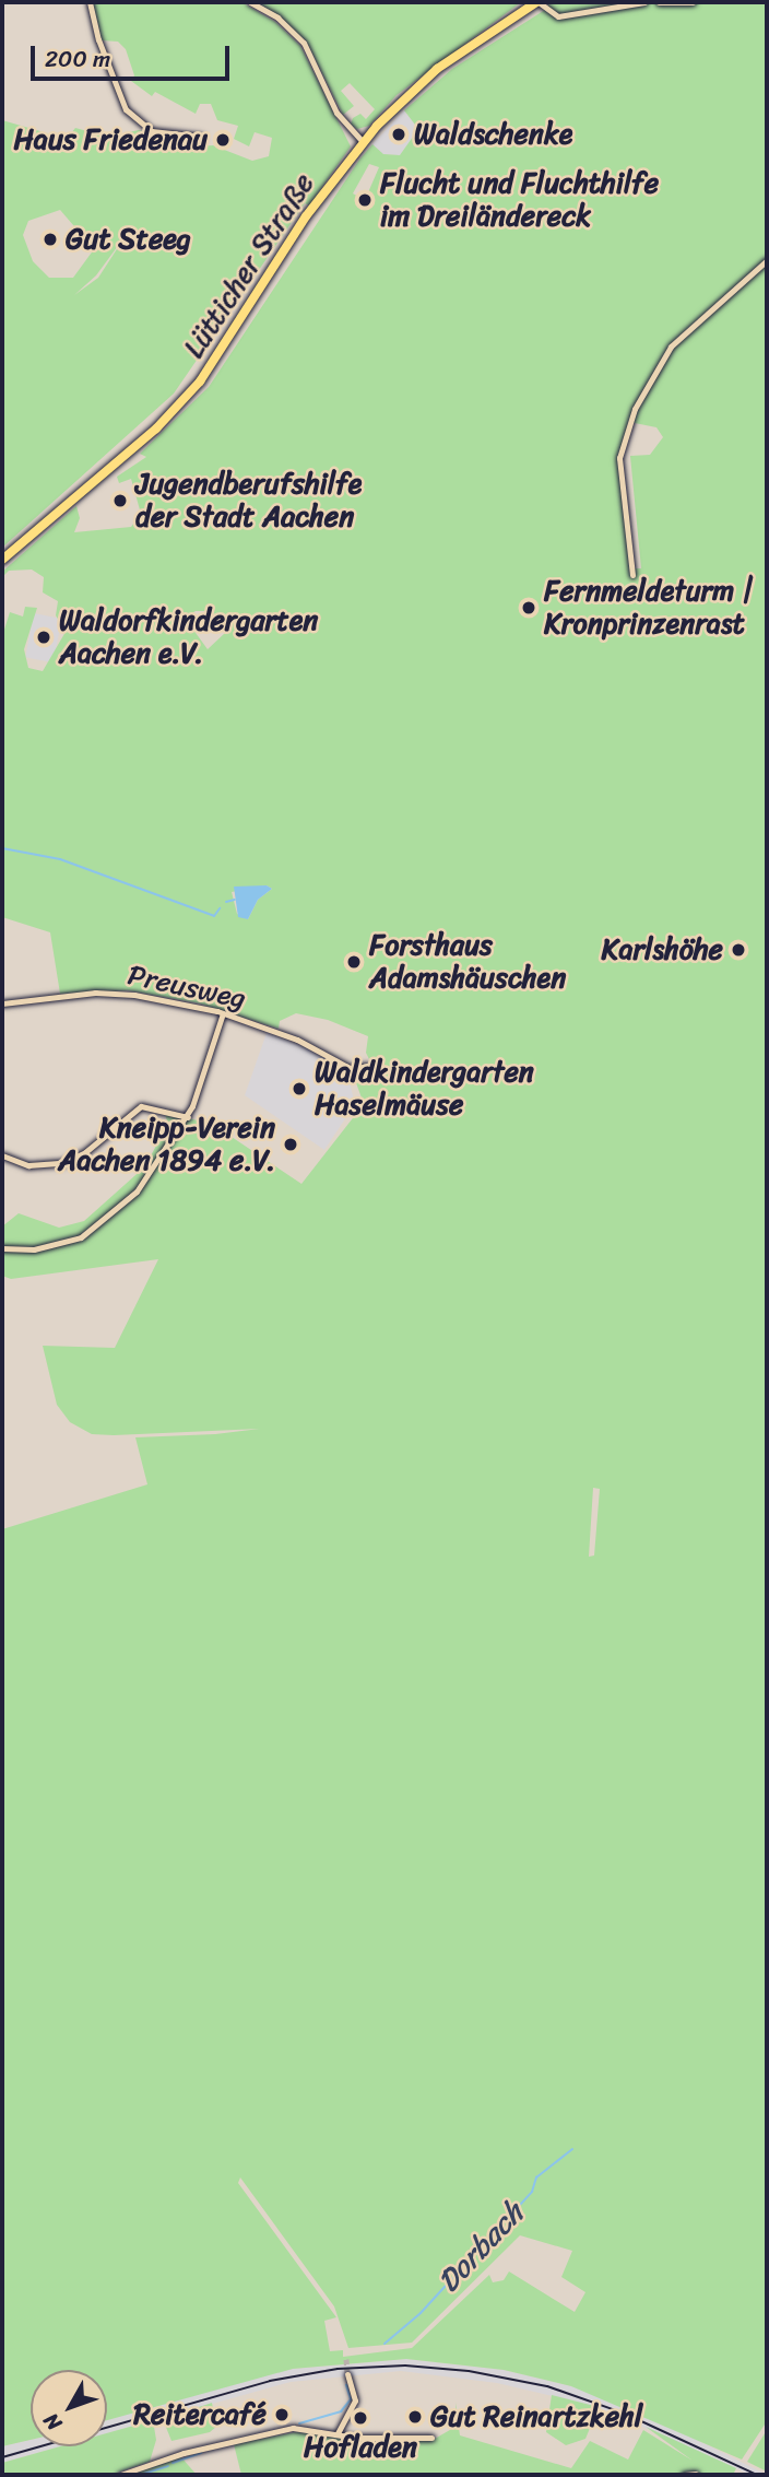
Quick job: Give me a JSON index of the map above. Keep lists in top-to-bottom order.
{
  "streets": {
    "main road": ["Lütticher Straße"],
    "street": ["Preusweg"]
  },
  "water": ["Dorbach"],
  "places": [
    "Waldschenke",
    "Haus Friedenau",
    "Flucht und Fluchthilfe im Dreiländereck",
    "Gut Steeg",
    "Jugendberufshilfe der Stadt Aachen",
    "Fernmeldeturm | Kronprinzenrast",
    "Waldorfkindergarten Aachen e.V.",
    "Karlshöhe",
    "Forsthaus Adamshäuschen",
    "Waldkindergarten Haselmäuse",
    "Kneipp-Verein Aachen 1894 e.V.",
    "Reitercafé",
    "Gut Reinartzkehl",
    "Hofladen"
  ],
  "scale_bar": "200 m",
  "north": "bottom left"
}
